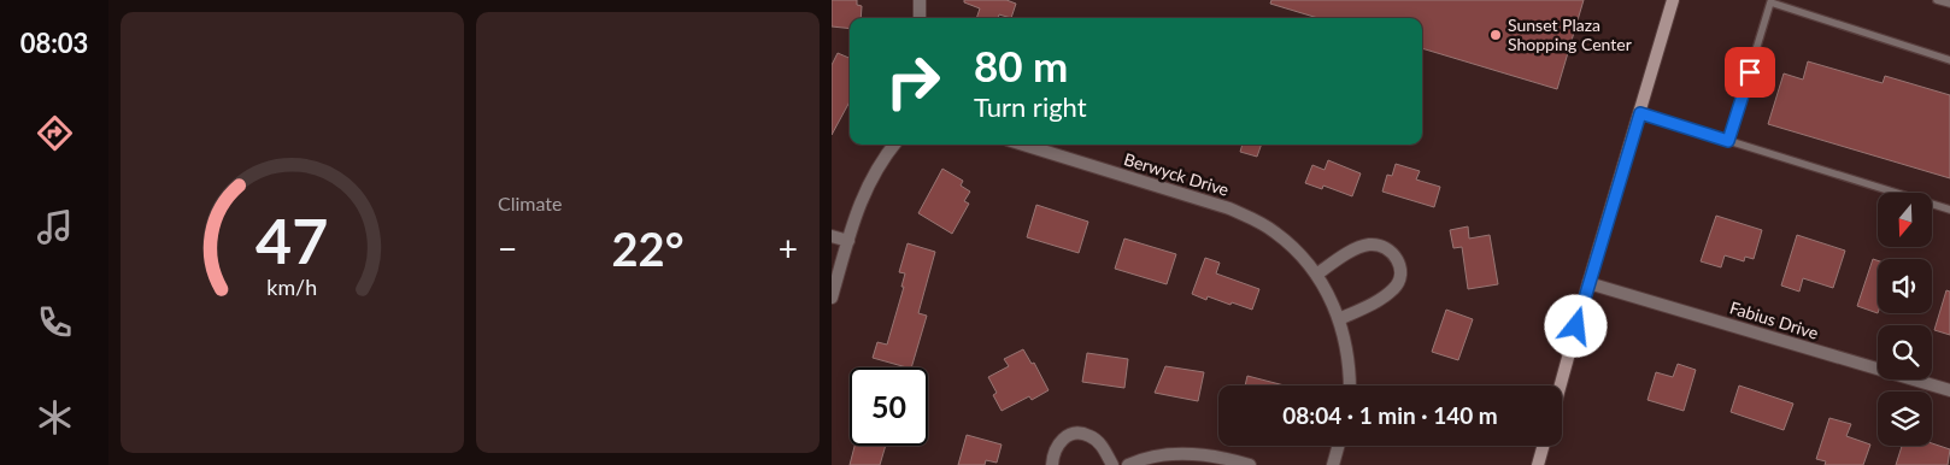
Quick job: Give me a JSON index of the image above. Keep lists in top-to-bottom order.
{
  "streets": {
    "street": ["Berwyck Drive", "Fabius Drive"]
  },
  "places": ["Sunset Plaza Shopping Center"],
  "north": "bottom",
  "page": {
    "tabs": "08:03",
    "tile": "Climate",
    "turn": ["80 m", "Turn right"],
    "heat": ["−", "22°", "+"],
    "limit": "50",
    "trip": "08:04 · 1 min · 140 m",
    "gauge": ["47", "km/h"]
  }
}
